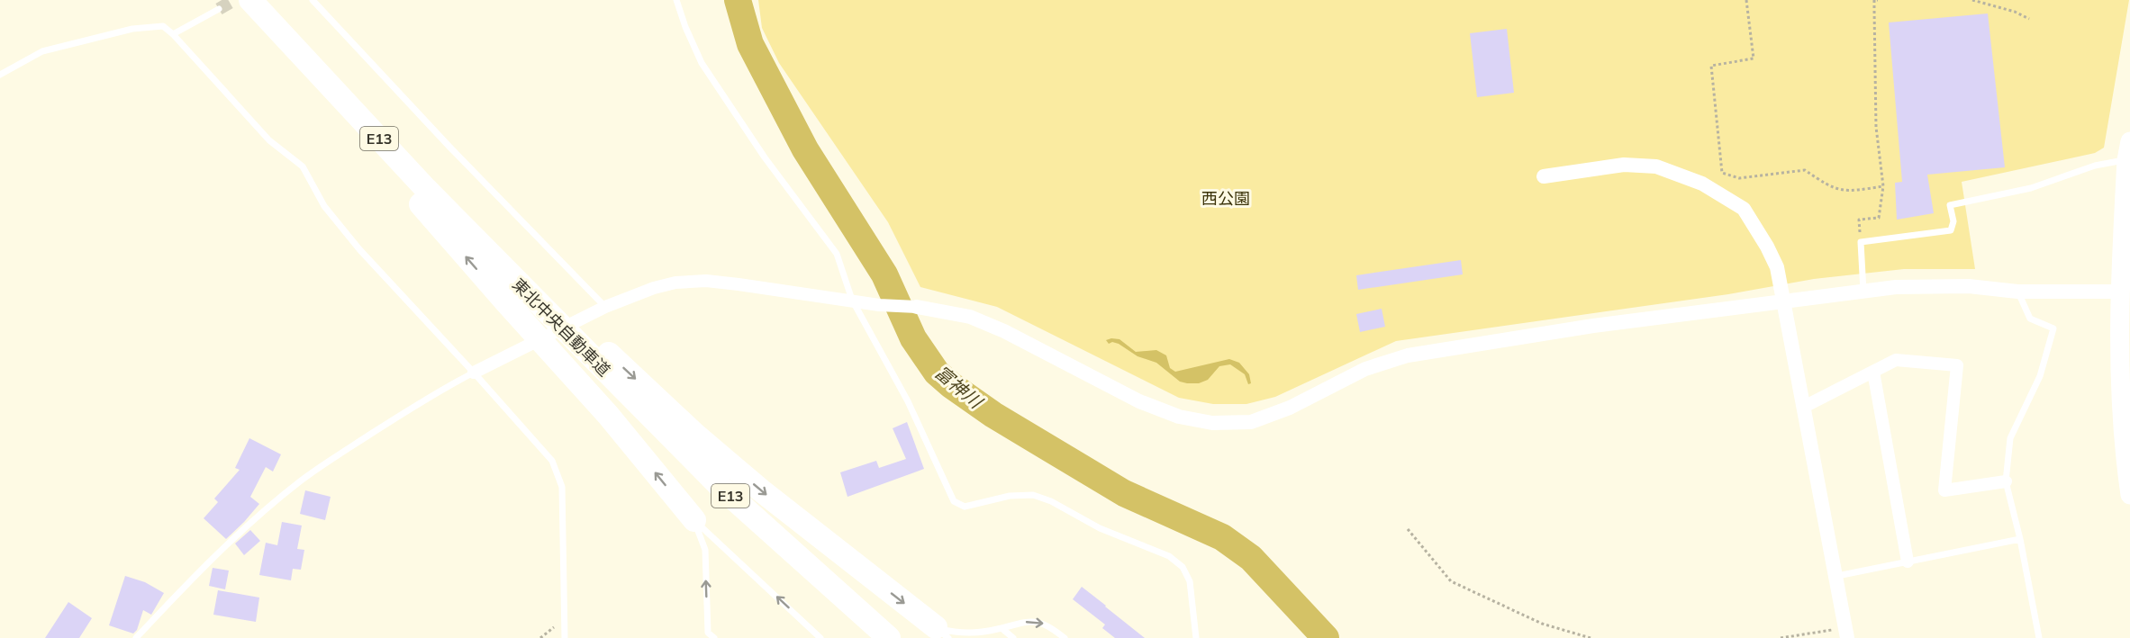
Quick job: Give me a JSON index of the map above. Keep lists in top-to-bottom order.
{
  "streets": {
    "highway": ["E13", "東北中央自動車道"]
  },
  "water": ["富神川"],
  "parks": ["西公園"]
}
